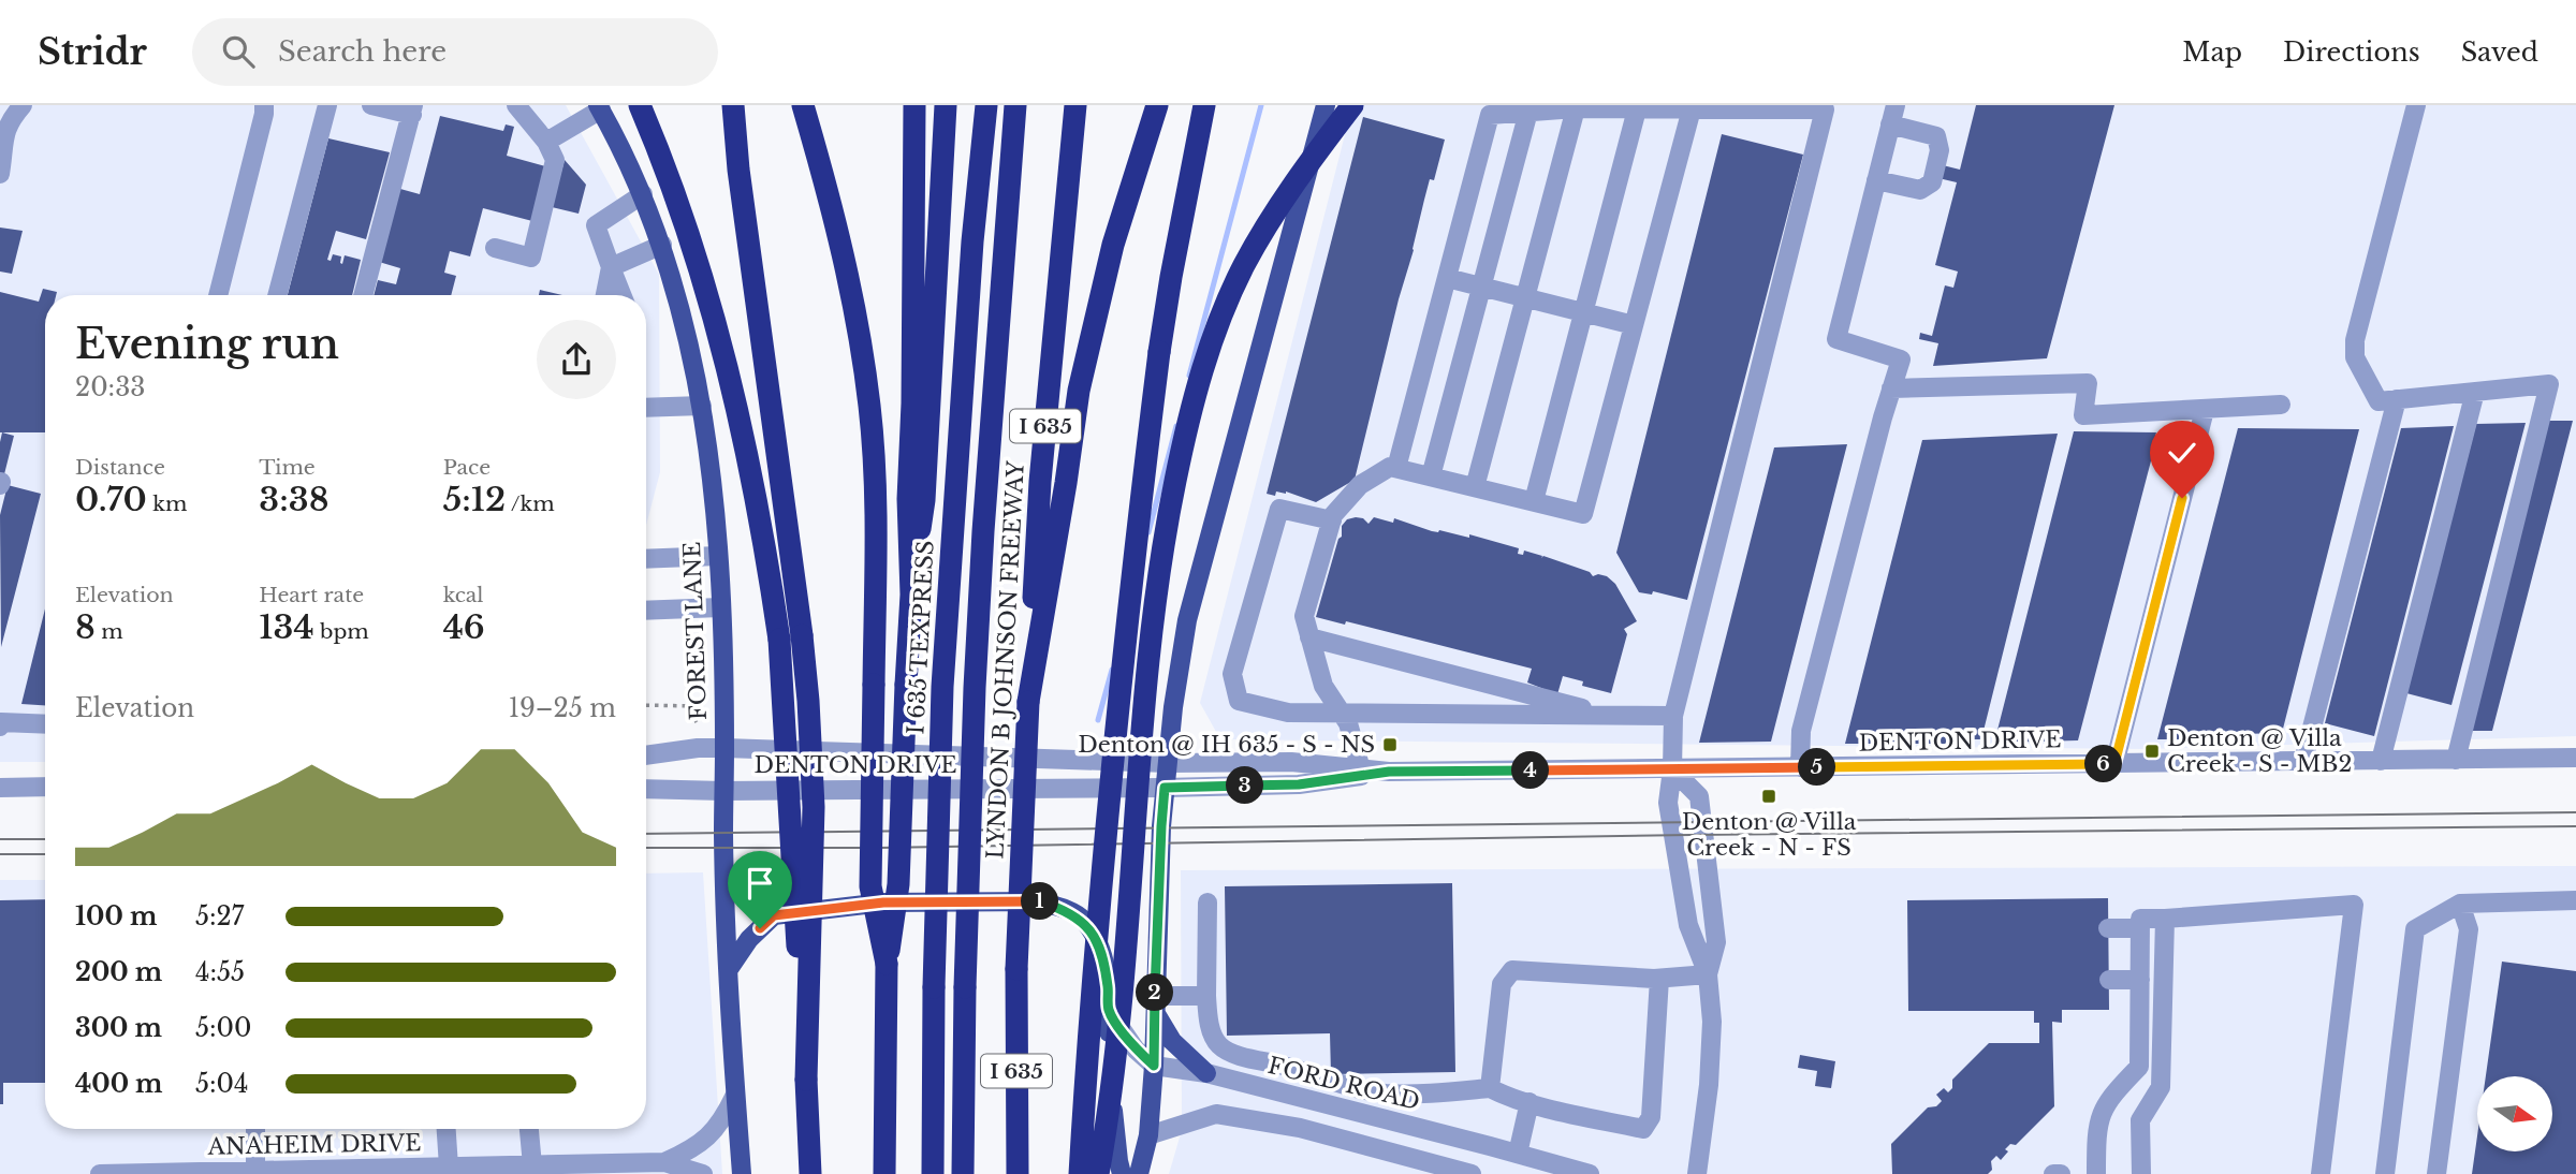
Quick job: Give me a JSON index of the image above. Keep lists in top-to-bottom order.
{
  "streets": {
    "highway": ["I 635", "I 635 TEXPRESS", "LYNDON B JOHNSON FREEWAY"],
    "main road": ["FOREST LANE"],
    "street": ["DENTON DRIVE", "FORD ROAD", "ANAHEIM DRIVE"]
  },
  "crossings": [
    ["FOREST LANE", "DENTON DRIVE"],
    ["FOREST LANE", "ANAHEIM DRIVE"]
  ],
  "places": {
    "transit": ["Denton @ IH 635 - S - NS", "Denton @ Villa Creek - S - MB2", "Denton @ Villa Creek - N - FS"]
  },
  "north": "right",
  "page": {
    "header": "Stridr",
    "search": "Search here",
    "nav": ["Map", "Directions", "Saved"],
    "heading": ["Evening run", "20:33"],
    "stats": [
      ["Distance", "0.70 km"],
      ["Time", "3:38"],
      ["Pace", "5:12 /km"],
      ["Elevation", "8 m"],
      ["Heart rate", "134 bpm"],
      ["kcal", "46"]
    ],
    "chart": ["Elevation", "19–25 m"],
    "pins": [
      "6",
      "5",
      "4",
      "3",
      "1",
      "2"
    ],
    "list": [
      {
        "name": "100 m",
        "note": "5:27"
      },
      {
        "name": "200 m",
        "note": "4:55"
      },
      {
        "name": "300 m",
        "note": "5:00"
      },
      {
        "name": "400 m",
        "note": "5:04"
      }
    ]
  }
}
